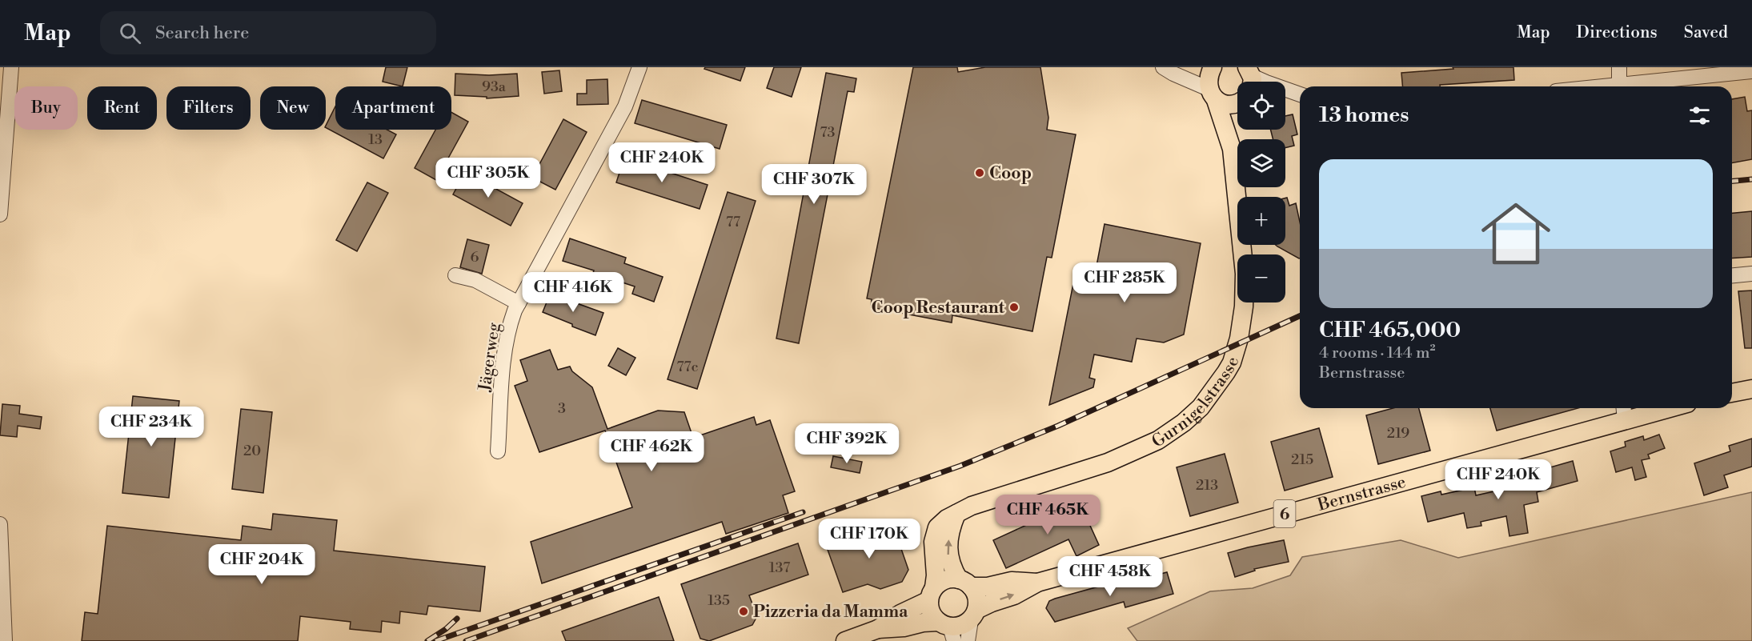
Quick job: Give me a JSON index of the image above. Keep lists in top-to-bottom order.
{
  "streets": {
    "main road": ["Gurnigelstrasse", "Bernstrasse", "6"],
    "street": ["Jägerweg"]
  },
  "crossings": [
    ["Gurnigelstrasse", "Bernstrasse"]
  ],
  "places": ["Coop", "Coop Restaurant", "Pizzeria da Mamma"],
  "house_numbers": [
    "93a",
    "73",
    "13",
    "77",
    "6",
    "77c",
    "3",
    "219",
    "20",
    "215",
    "213",
    "137",
    "135"
  ],
  "page": {
    "header": "Map",
    "search": "Search here",
    "nav": ["Map", "Directions", "Saved"],
    "map_buttons": ["+", "−"],
    "chip": [
      "Buy",
      "Rent",
      "Filters",
      "New",
      "Apartment"
    ],
    "heading": "13 homes",
    "price": [
      "CHF 240K",
      "CHF 305K",
      "CHF 307K",
      "CHF 285K",
      "CHF 416K",
      "CHF 234K",
      "CHF 392K",
      "CHF 462K",
      "CHF 240K",
      "CHF 465K",
      "CHF 170K",
      "CHF 204K",
      "CHF 458K"
    ],
    "list": [
      {
        "name": "CHF 465,000",
        "note": "4 rooms · 144 m² · Bernstrasse"
      }
    ]
  }
}
